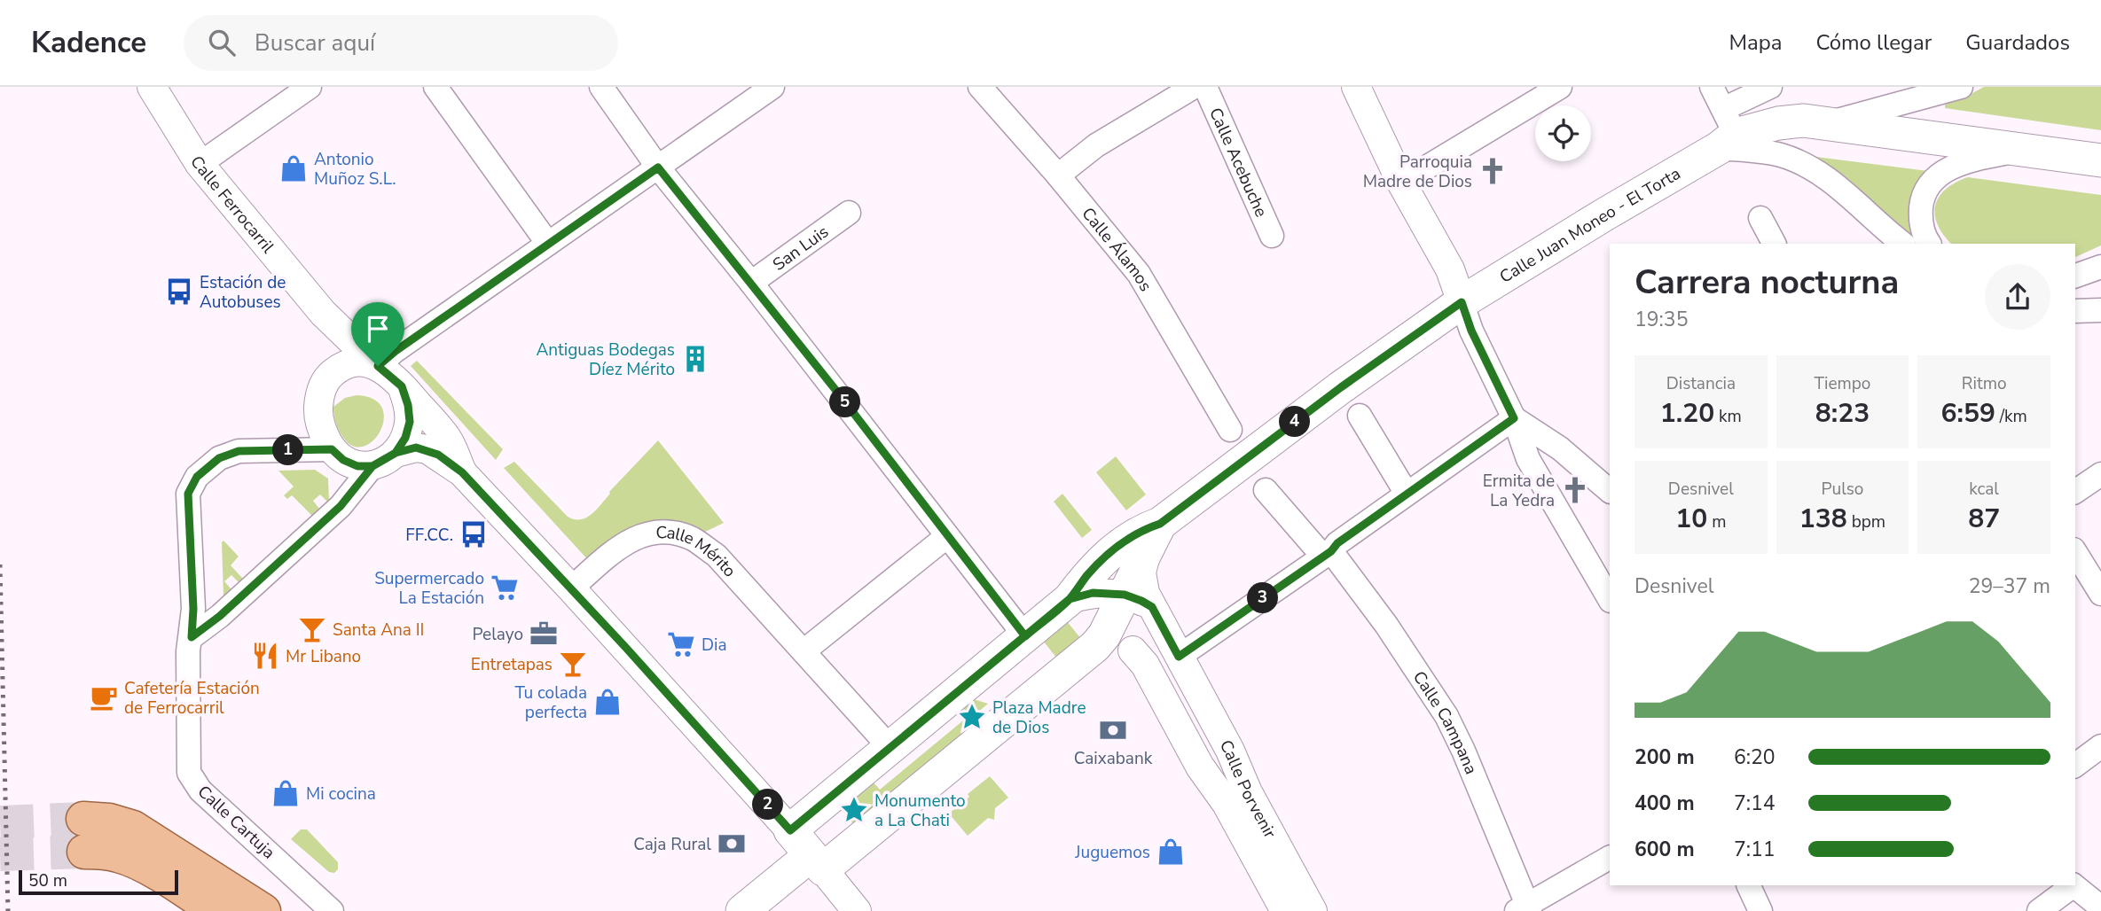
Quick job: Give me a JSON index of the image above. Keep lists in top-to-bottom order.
{
  "streets": {
    "main road": ["Calle Juan Moneo - El Torta"],
    "street": [
      "Calle Acebuche",
      "Calle Ferrocarril",
      "San Luis",
      "Calle Álamos",
      "Calle Mérito",
      "Calle Campana",
      "Calle Porvenir",
      "Calle Cartuja"
    ]
  },
  "crossings": [
    ["Calle Ferrocarril", "Calle Cartuja"]
  ],
  "places": {
    "shop": [
      "Antonio Muñoz S.L.",
      "Tu colada perfecta",
      "Mi cocina",
      "Juguemos"
    ],
    "church": ["Parroquia Madre de Dios", "Ermita de La Yedra"],
    "bus stop": ["Estación de Autobuses", "FF.CC."],
    "building": ["Antiguas Bodegas Díez Mérito"],
    "supermarket": ["Supermercado La Estación", "Dia"],
    "bar": ["Santa Ana II", "Entretapas"],
    "office": ["Pelayo"],
    "restaurant": ["Mr Libano"],
    "cafe": ["Cafetería Estación de Ferrocarril"],
    "place": ["Plaza Madre de Dios", "Monumento a La Chati"],
    "bank": ["Caixabank", "Caja Rural"]
  },
  "scale_bar": "50 m",
  "page": {
    "header": "Kadence",
    "search": "Buscar aquí",
    "nav": ["Mapa", "Cómo llegar", "Guardados"],
    "heading": ["Carrera nocturna", "19:35"],
    "stats": [
      ["Distancia", "1.20 km"],
      ["Tiempo", "8:23"],
      ["Ritmo", "6:59 /km"],
      ["Desnivel", "10 m"],
      ["Pulso", "138 bpm"],
      ["kcal", "87"]
    ],
    "pins": [
      "5",
      "4",
      "1",
      "3",
      "2"
    ],
    "chart": ["Desnivel", "29–37 m"],
    "list": [
      {
        "name": "200 m",
        "note": "6:20"
      },
      {
        "name": "400 m",
        "note": "7:14"
      },
      {
        "name": "600 m",
        "note": "7:11"
      }
    ],
    "scale": "50 m"
  }
}
